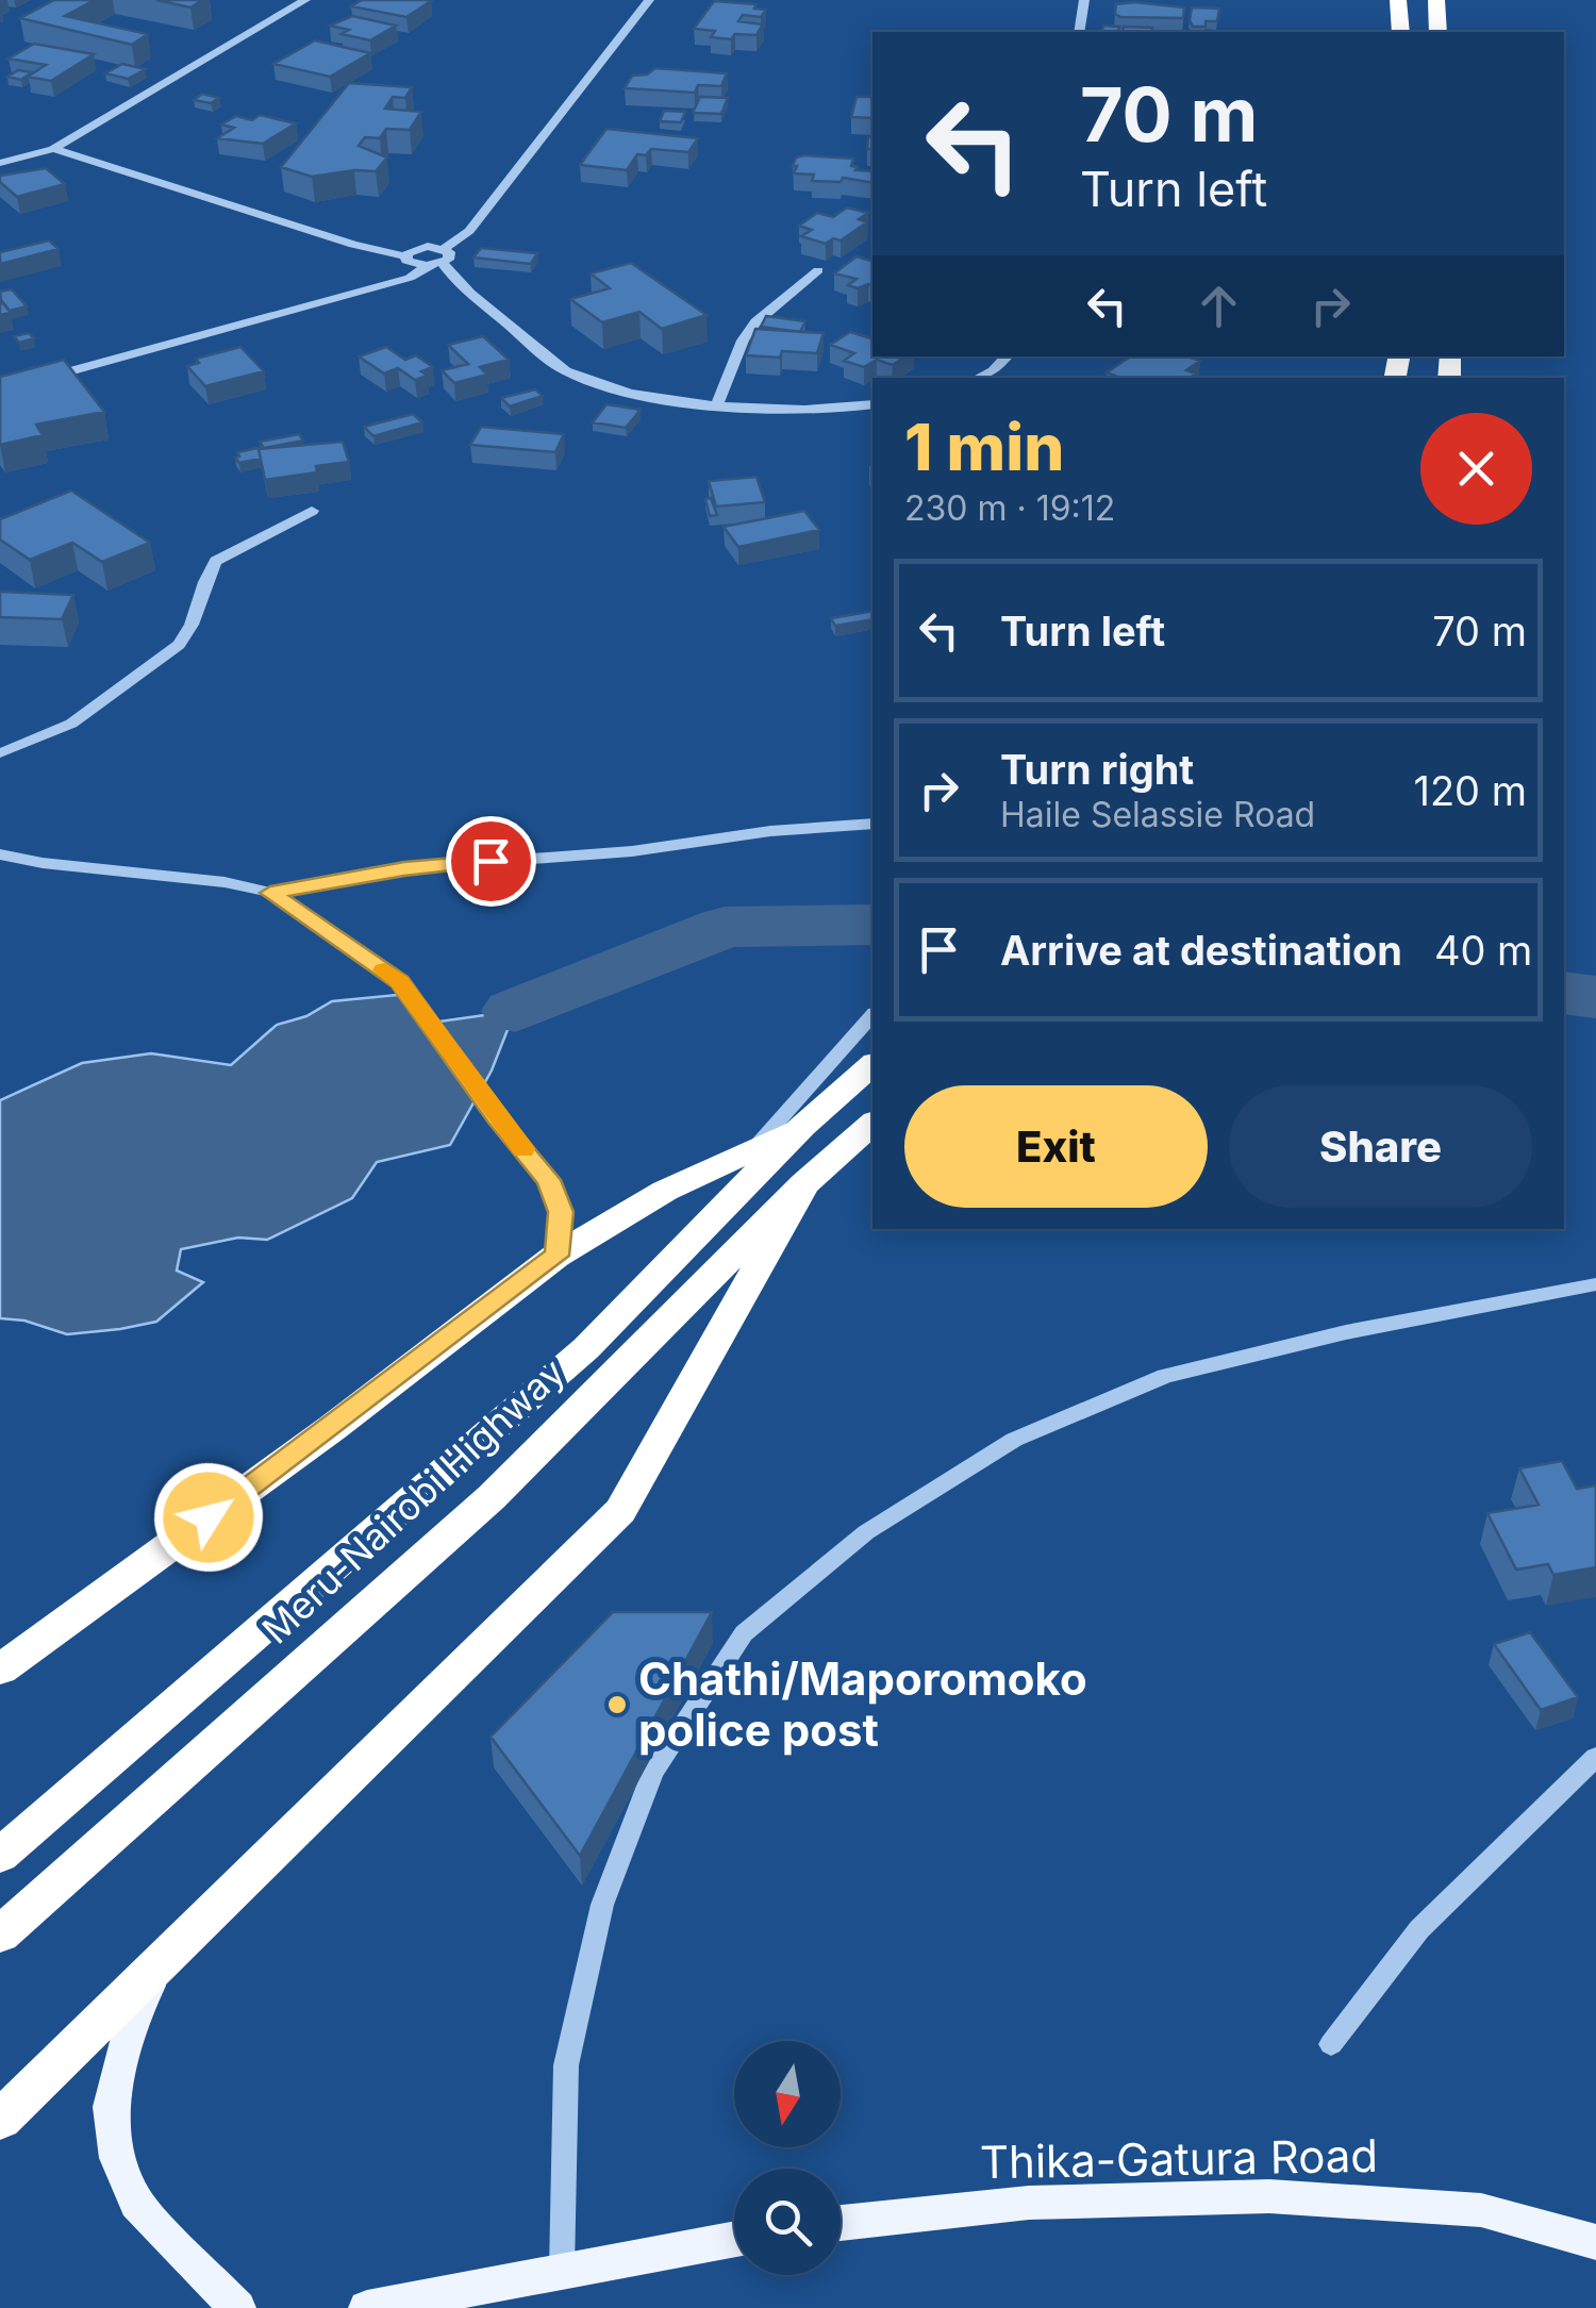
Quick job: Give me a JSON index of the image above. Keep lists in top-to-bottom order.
{
  "streets": {
    "highway": ["Meru-Nairobi Highway"],
    "main road": ["Thika-Gatura Road"]
  },
  "places": ["Chathi/Maporomoko police post"],
  "north": "bottom",
  "page": {
    "turn": ["70 m", "Turn left"],
    "heading": ["1 min", "230 m · 19:12"],
    "list": [
      {
        "name": "Turn left",
        "value": "70 m"
      },
      {
        "name": "Turn right",
        "note": "Haile Selassie Road",
        "value": "120 m"
      },
      {
        "name": "Arrive at destination",
        "value": "40 m"
      }
    ],
    "buttons": ["Exit", "Share"]
  }
}
